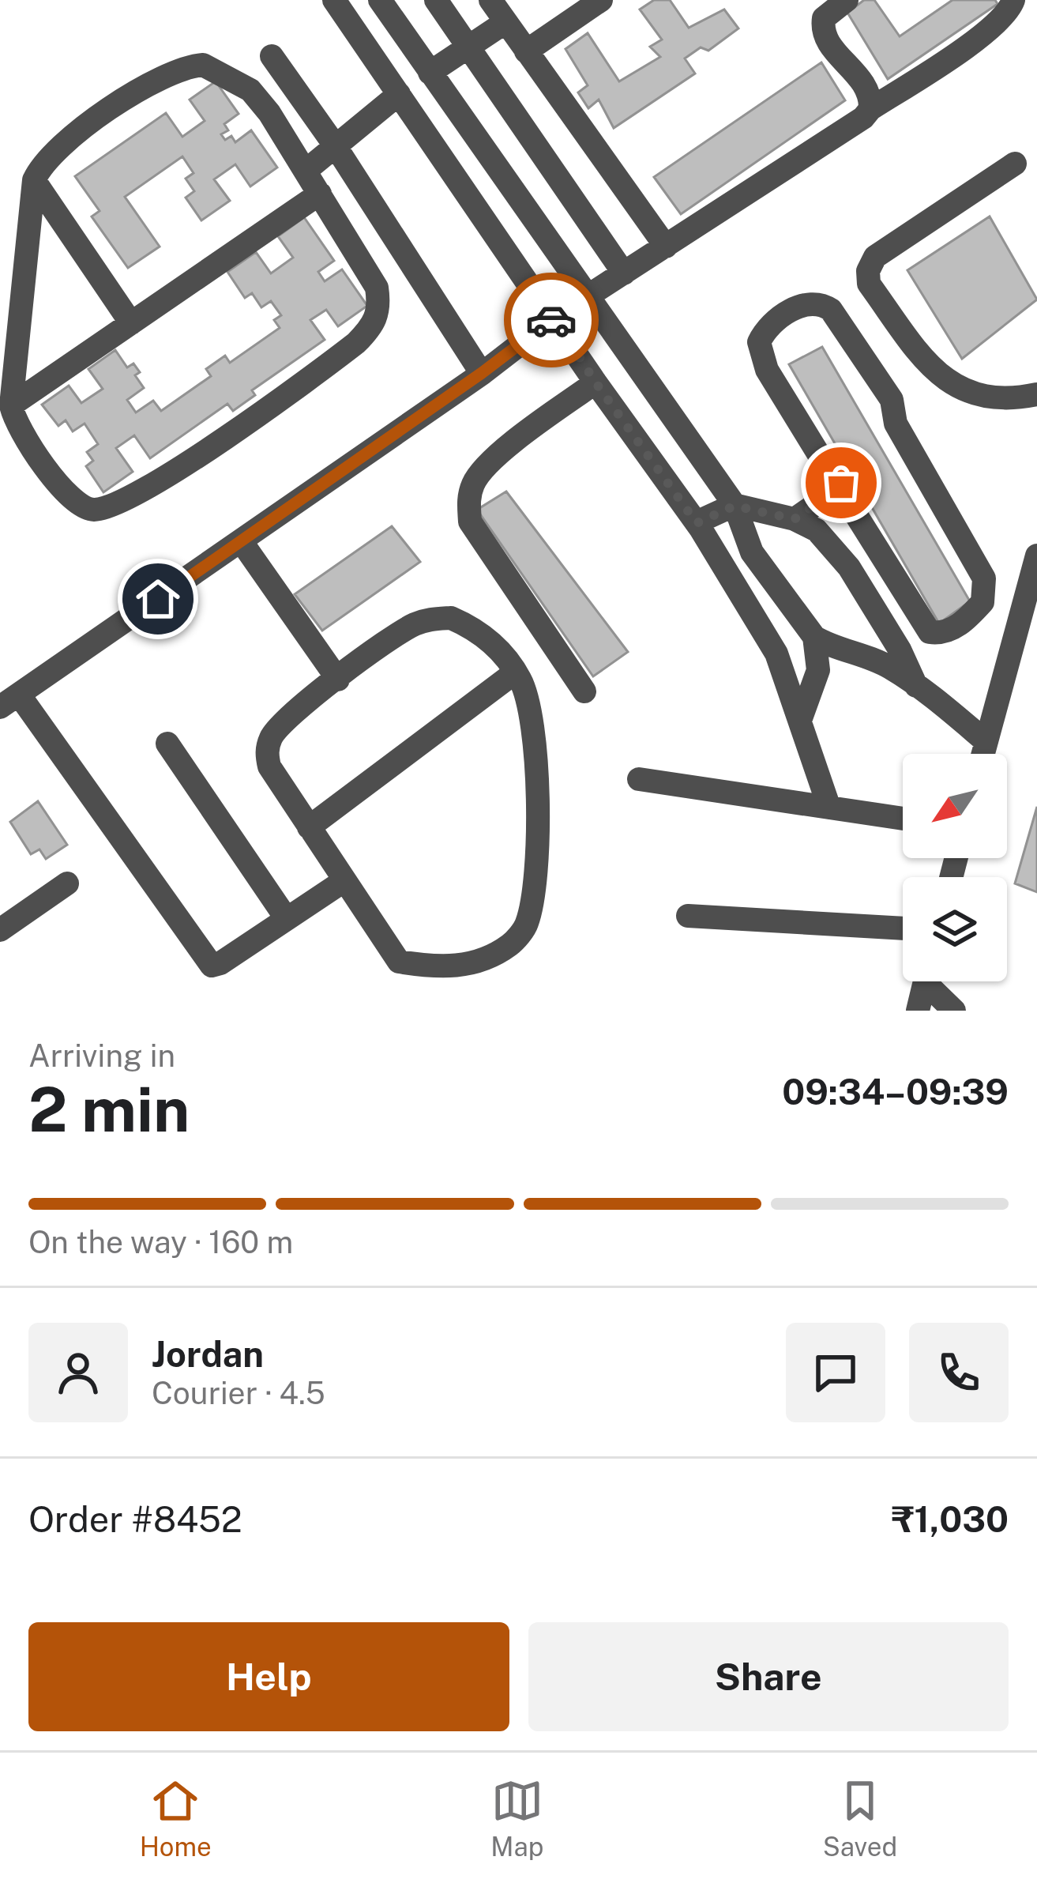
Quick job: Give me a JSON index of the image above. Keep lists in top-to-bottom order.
{
  "north": "bottom left",
  "page": {
    "heading": ["2 min", "Arriving in", "09:34–09:39"],
    "panel": [
      "Jordan",
      "Courier · 4.5",
      "Order #8452",
      "₹1,030"
    ],
    "bar": "On the way · 160 m",
    "buttons": ["Help", "Share"],
    "tabs": ["Home", "Map", "Saved"]
  }
}
